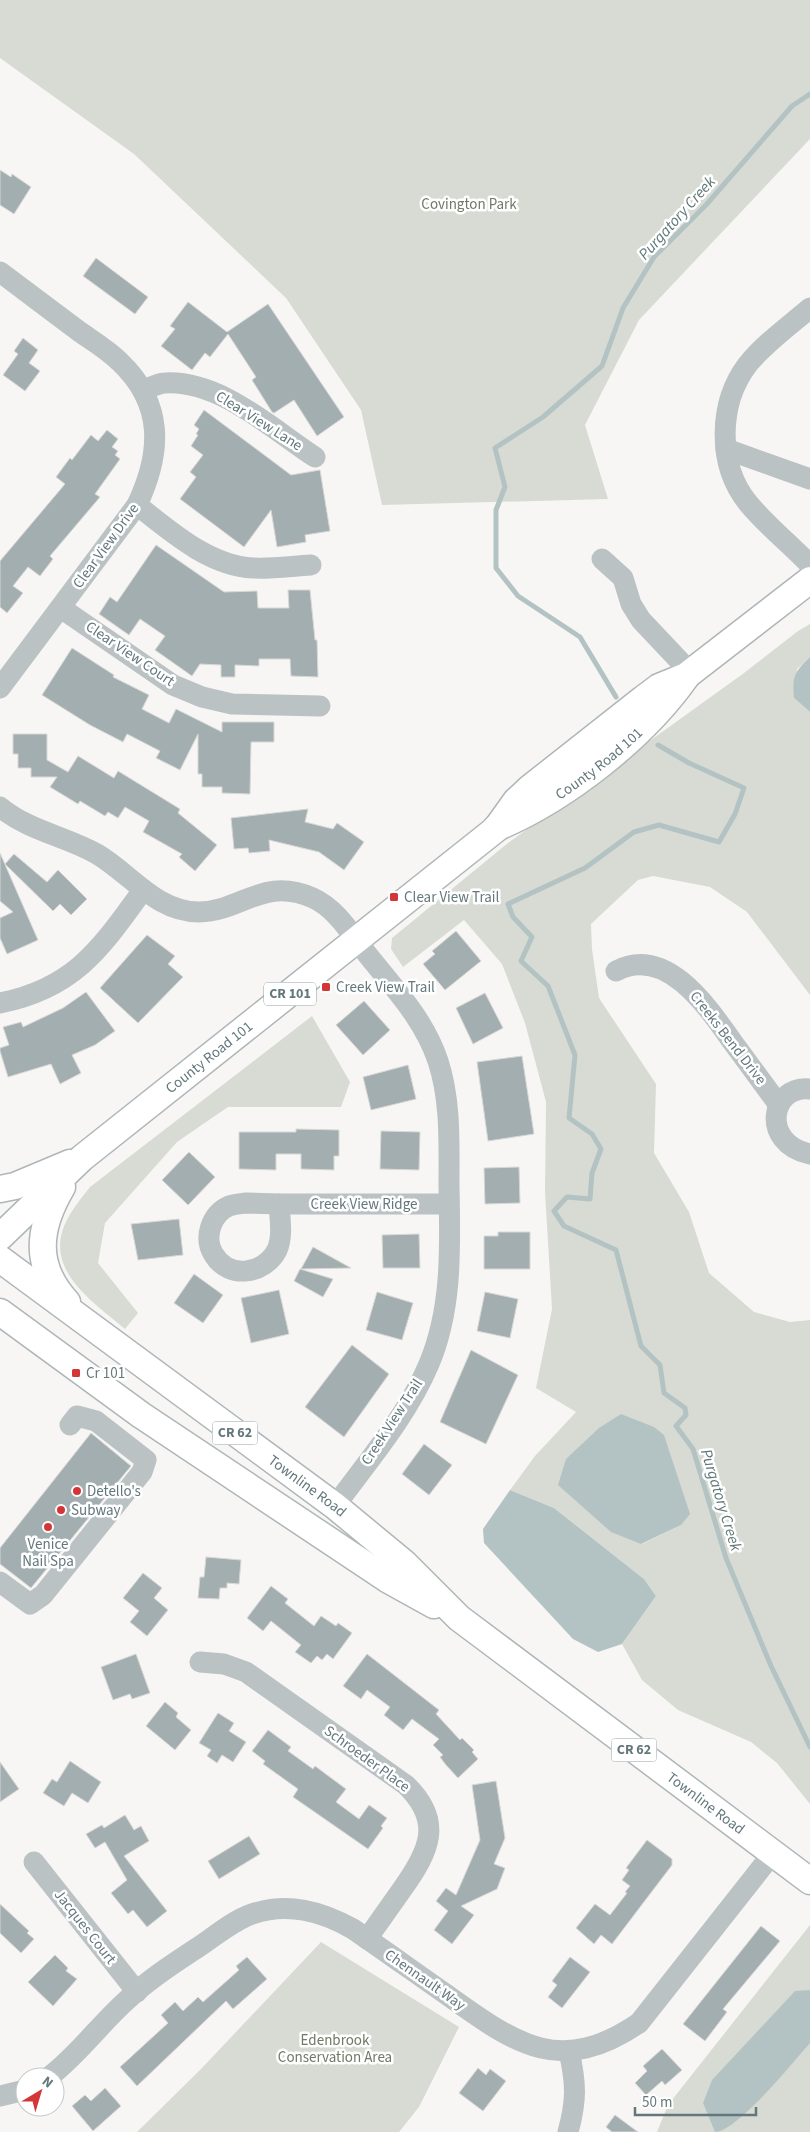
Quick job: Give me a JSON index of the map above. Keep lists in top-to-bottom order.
{
  "streets": {
    "main road": [
      "County Road 101",
      "CR 101",
      "CR 62",
      "Townline Road"
    ],
    "street": [
      "Clear View Lane",
      "Clear View Drive",
      "Clear View Court",
      "Creeks Bend Drive",
      "Creek View Ridge",
      "Creek View Trail",
      "Schroeder Place",
      "Jacques Court",
      "Chennault Way"
    ]
  },
  "crossings": [
    ["Clear View Lane", "Clear View Drive"],
    ["Clear View Drive", "Clear View Court"],
    ["County Road 101", "CR 101"],
    ["County Road 101", "Creek View Trail"],
    ["Creek View Ridge", "Creek View Trail"],
    ["Creek View Trail", "Townline Road"],
    ["Townline Road", "Chennault Way"],
    ["Schroeder Place", "Chennault Way"],
    ["Jacques Court", "Chennault Way"]
  ],
  "water": ["Purgatory Creek"],
  "parks": ["Covington Park", "Edenbrook Conservation Area"],
  "places": {
    "transit": ["Clear View Trail", "Creek View Trail", "Cr 101"],
    "other": ["Detello's", "Subway", "Venice Nail Spa"]
  },
  "scale_bar": "50 m",
  "north": "top right"
}
